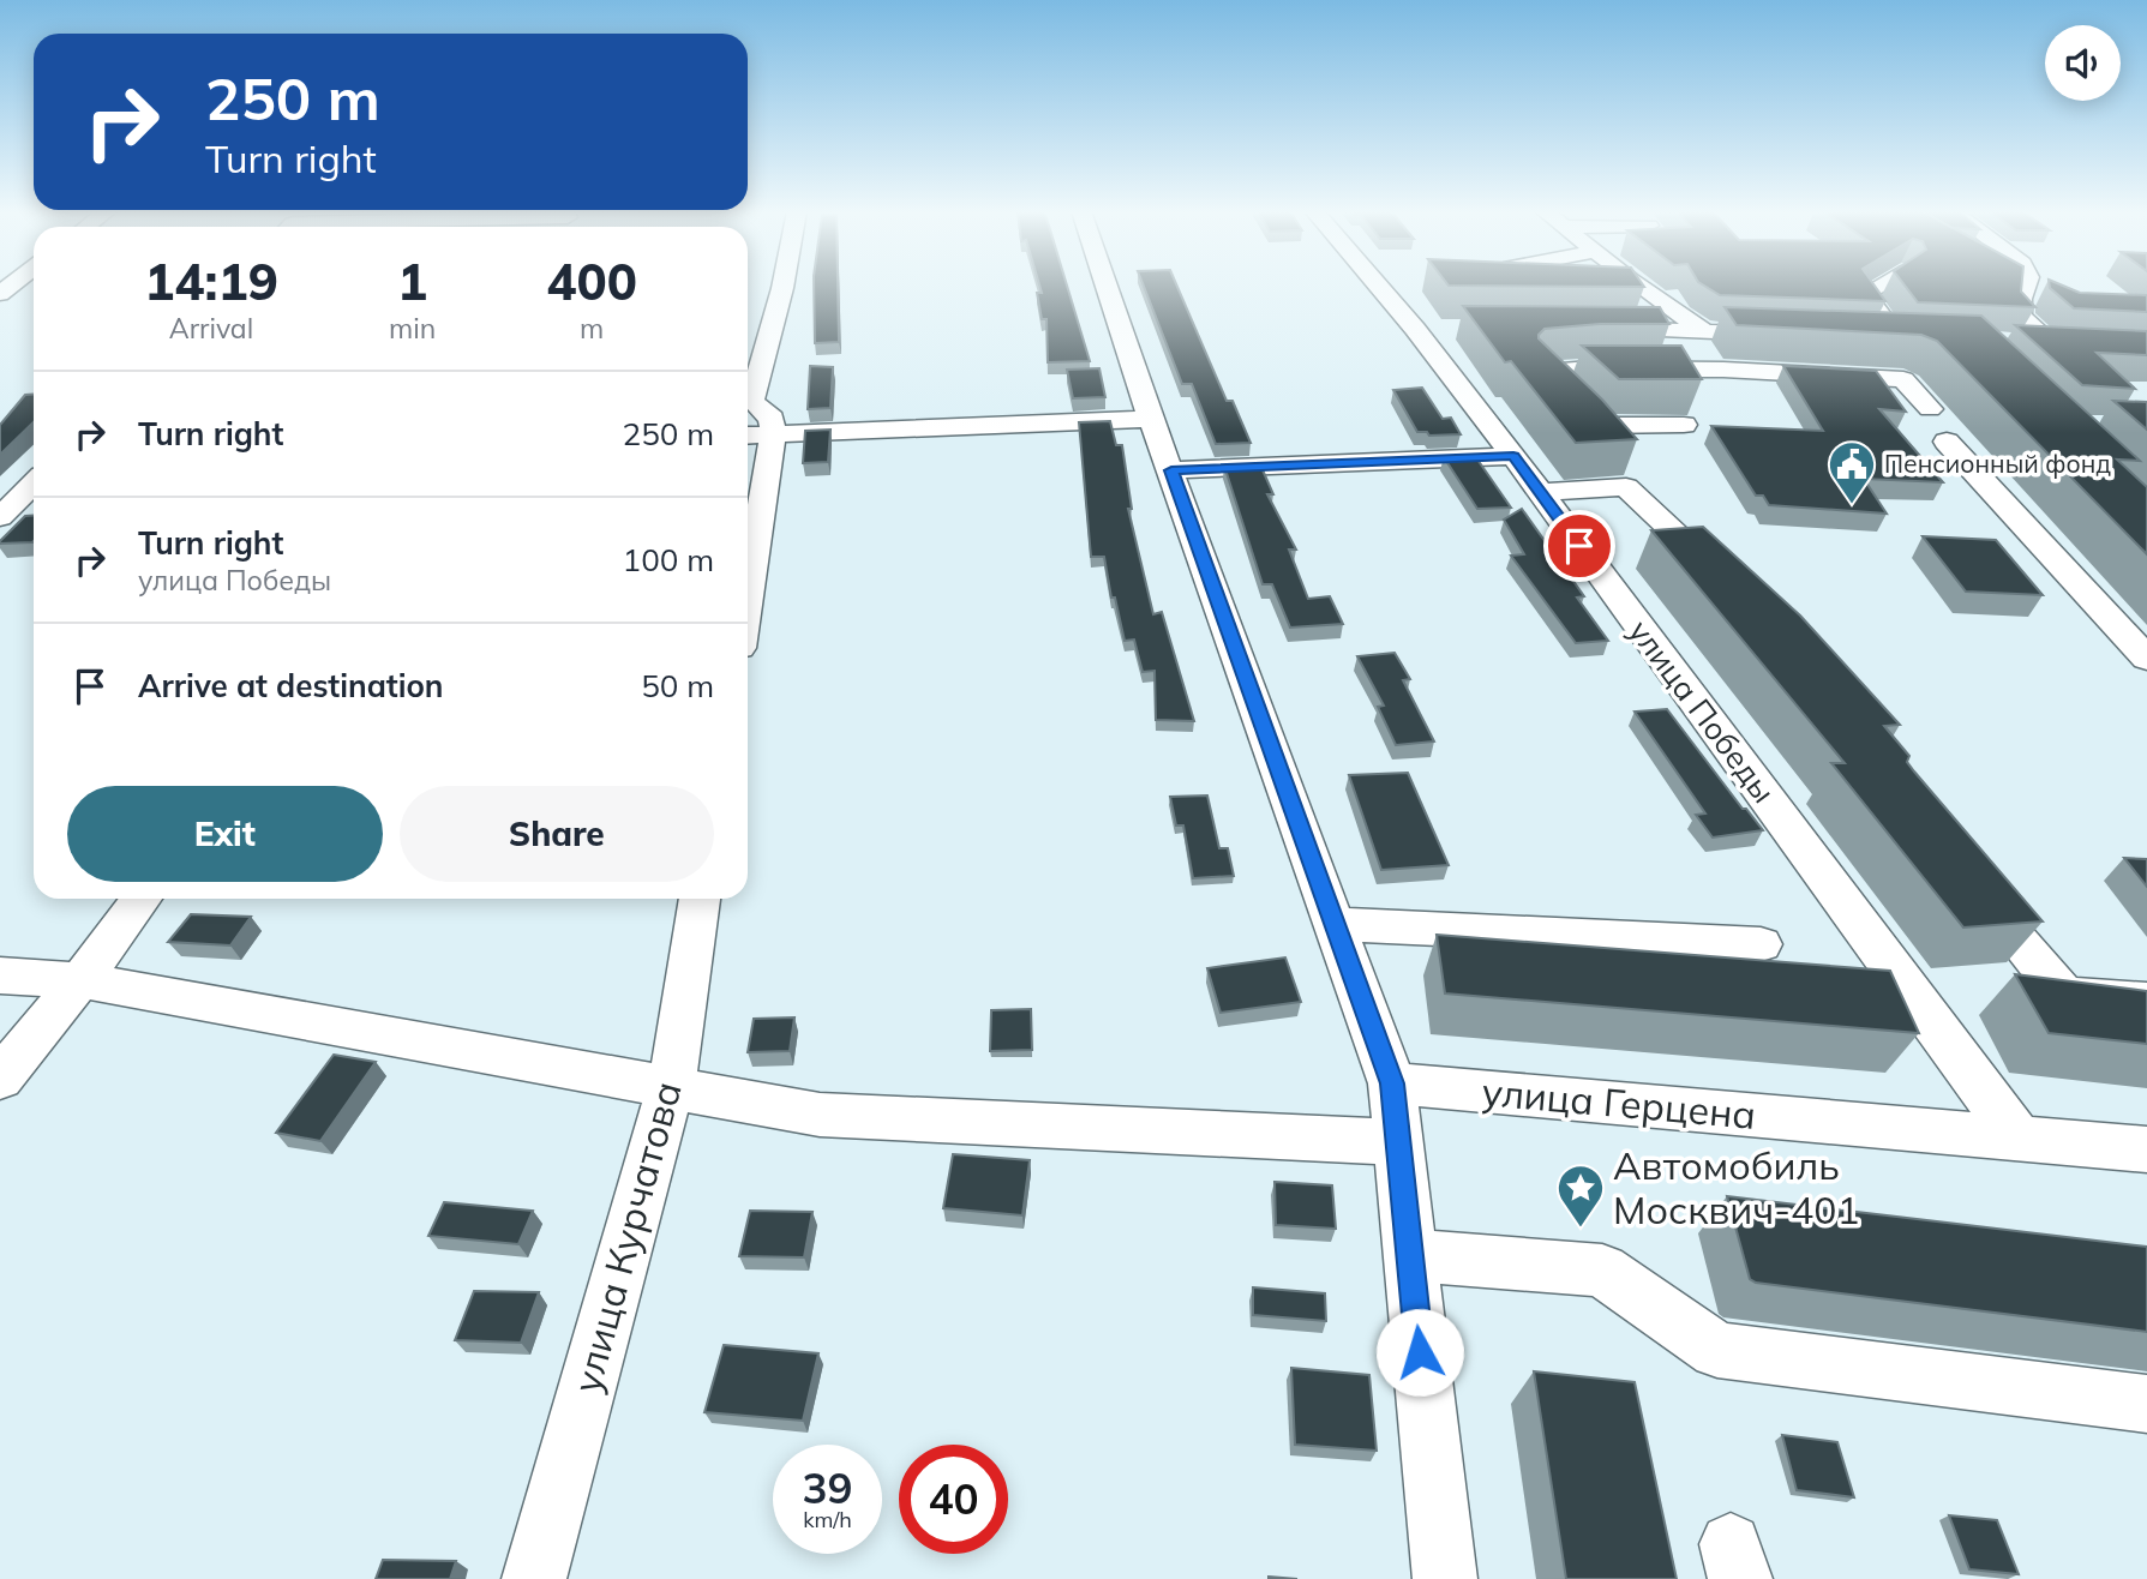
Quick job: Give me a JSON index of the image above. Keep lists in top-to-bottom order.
{
  "streets": {
    "street": ["улица Победы", "улица Герцена", "улица Курчатова"]
  },
  "crossings": [
    ["улица Победы", "улица Герцена"]
  ],
  "places": {
    "public building": ["Пенсионный фонд"],
    "place": ["Автомобиль Москвич-401"]
  },
  "page": {
    "turn": ["250 m", "Turn right"],
    "eta": [
      "14:19",
      "Arrival",
      "1",
      "min",
      "400",
      "m"
    ],
    "list": [
      {
        "name": "Turn right",
        "value": "250 m"
      },
      {
        "name": "Turn right",
        "note": "улица Победы",
        "value": "100 m"
      },
      {
        "name": "Arrive at destination",
        "value": "50 m"
      }
    ],
    "buttons": ["Exit", "Share"],
    "speed": "39 km/h",
    "limit": "40"
  }
}
